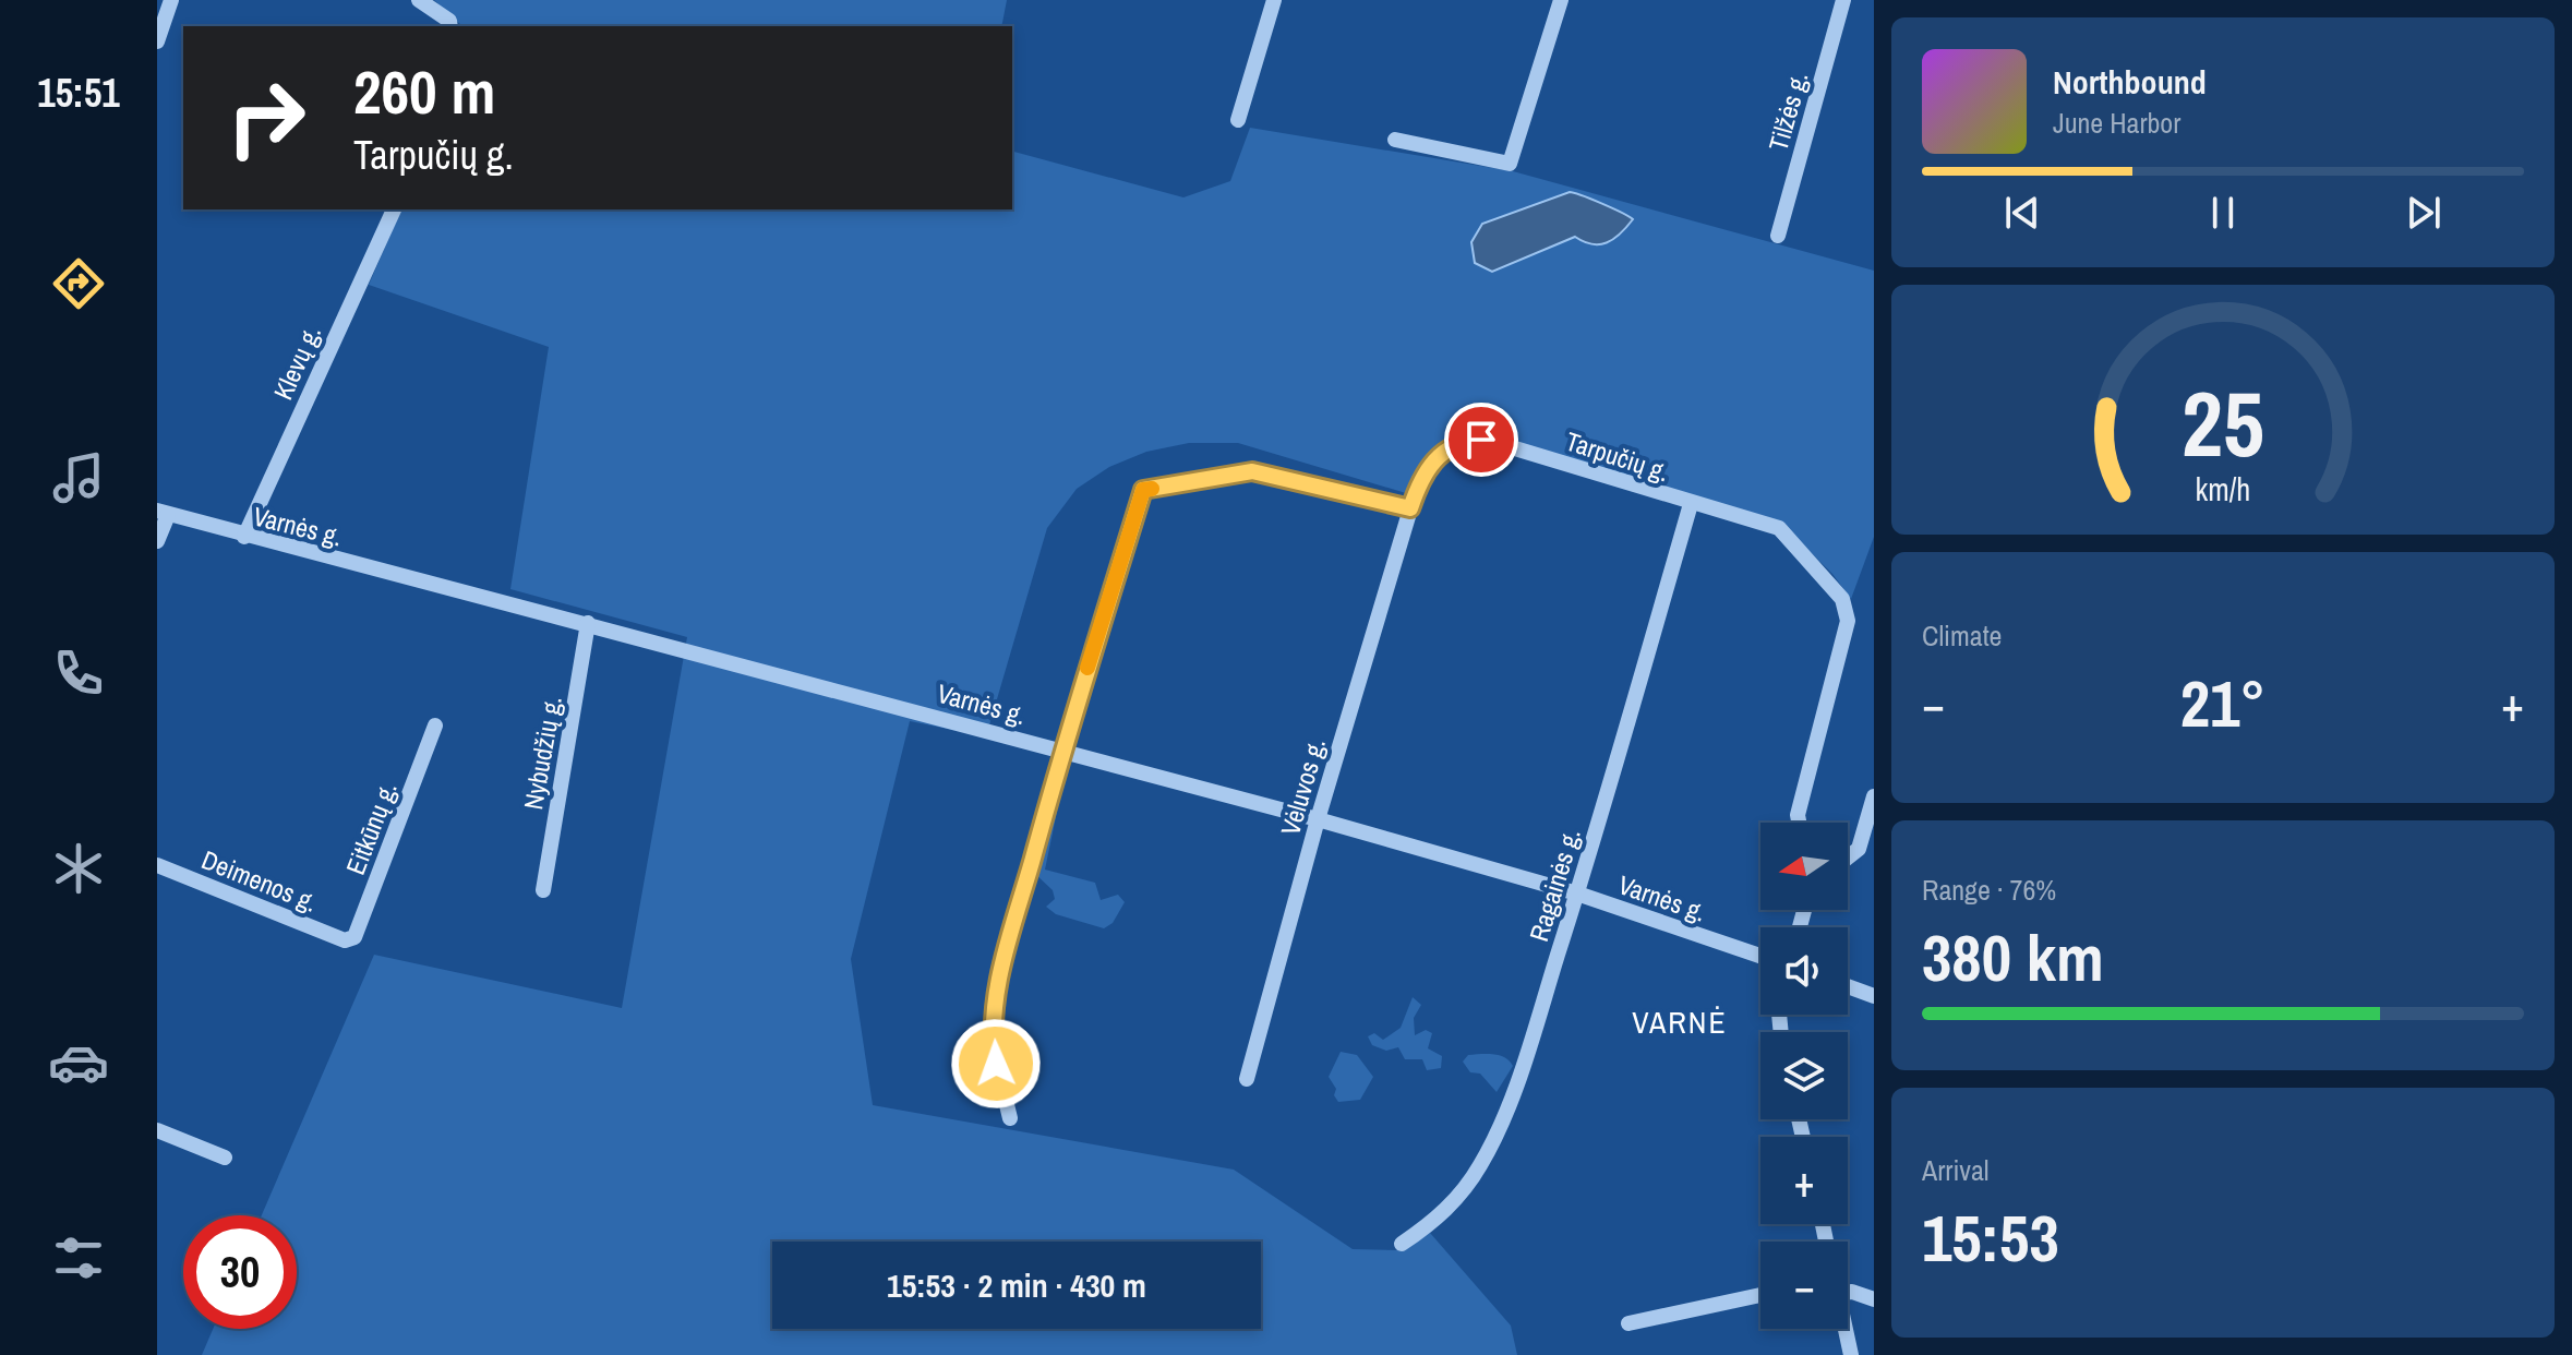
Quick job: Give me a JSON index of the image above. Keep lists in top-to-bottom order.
{
  "streets": {
    "street": [
      "Tilžės g.",
      "Klevų g.",
      "Tarpučių g.",
      "Varnės g.",
      "Nybudžių g.",
      "Vėluvos g.",
      "Eitkūnų g.",
      "Deimenos g.",
      "Ragainės g."
    ]
  },
  "crossings": [
    ["Klevų g.", "Varnės g."],
    ["Tarpučių g.", "Vėluvos g."],
    ["Tarpučių g.", "Ragainės g."],
    ["Varnės g.", "Nybudžių g."],
    ["Varnės g.", "Vėluvos g."],
    ["Varnės g.", "Ragainės g."],
    ["Eitkūnų g.", "Deimenos g."]
  ],
  "districts": ["VARNĖ"],
  "north": "left",
  "page": {
    "tabs": "15:51",
    "turn": ["260 m", "Tarpučių g."],
    "song": ["Northbound", "June Harbor"],
    "tile": [
      "Climate",
      ["Range · 76%", "380 km"],
      ["Arrival", "15:53"]
    ],
    "heat": ["−", "21°", "+"],
    "map_buttons": ["+", "−"],
    "limit": "30",
    "trip": "15:53 · 2 min · 430 m",
    "gauge": ["25", "km/h"]
  }
}
